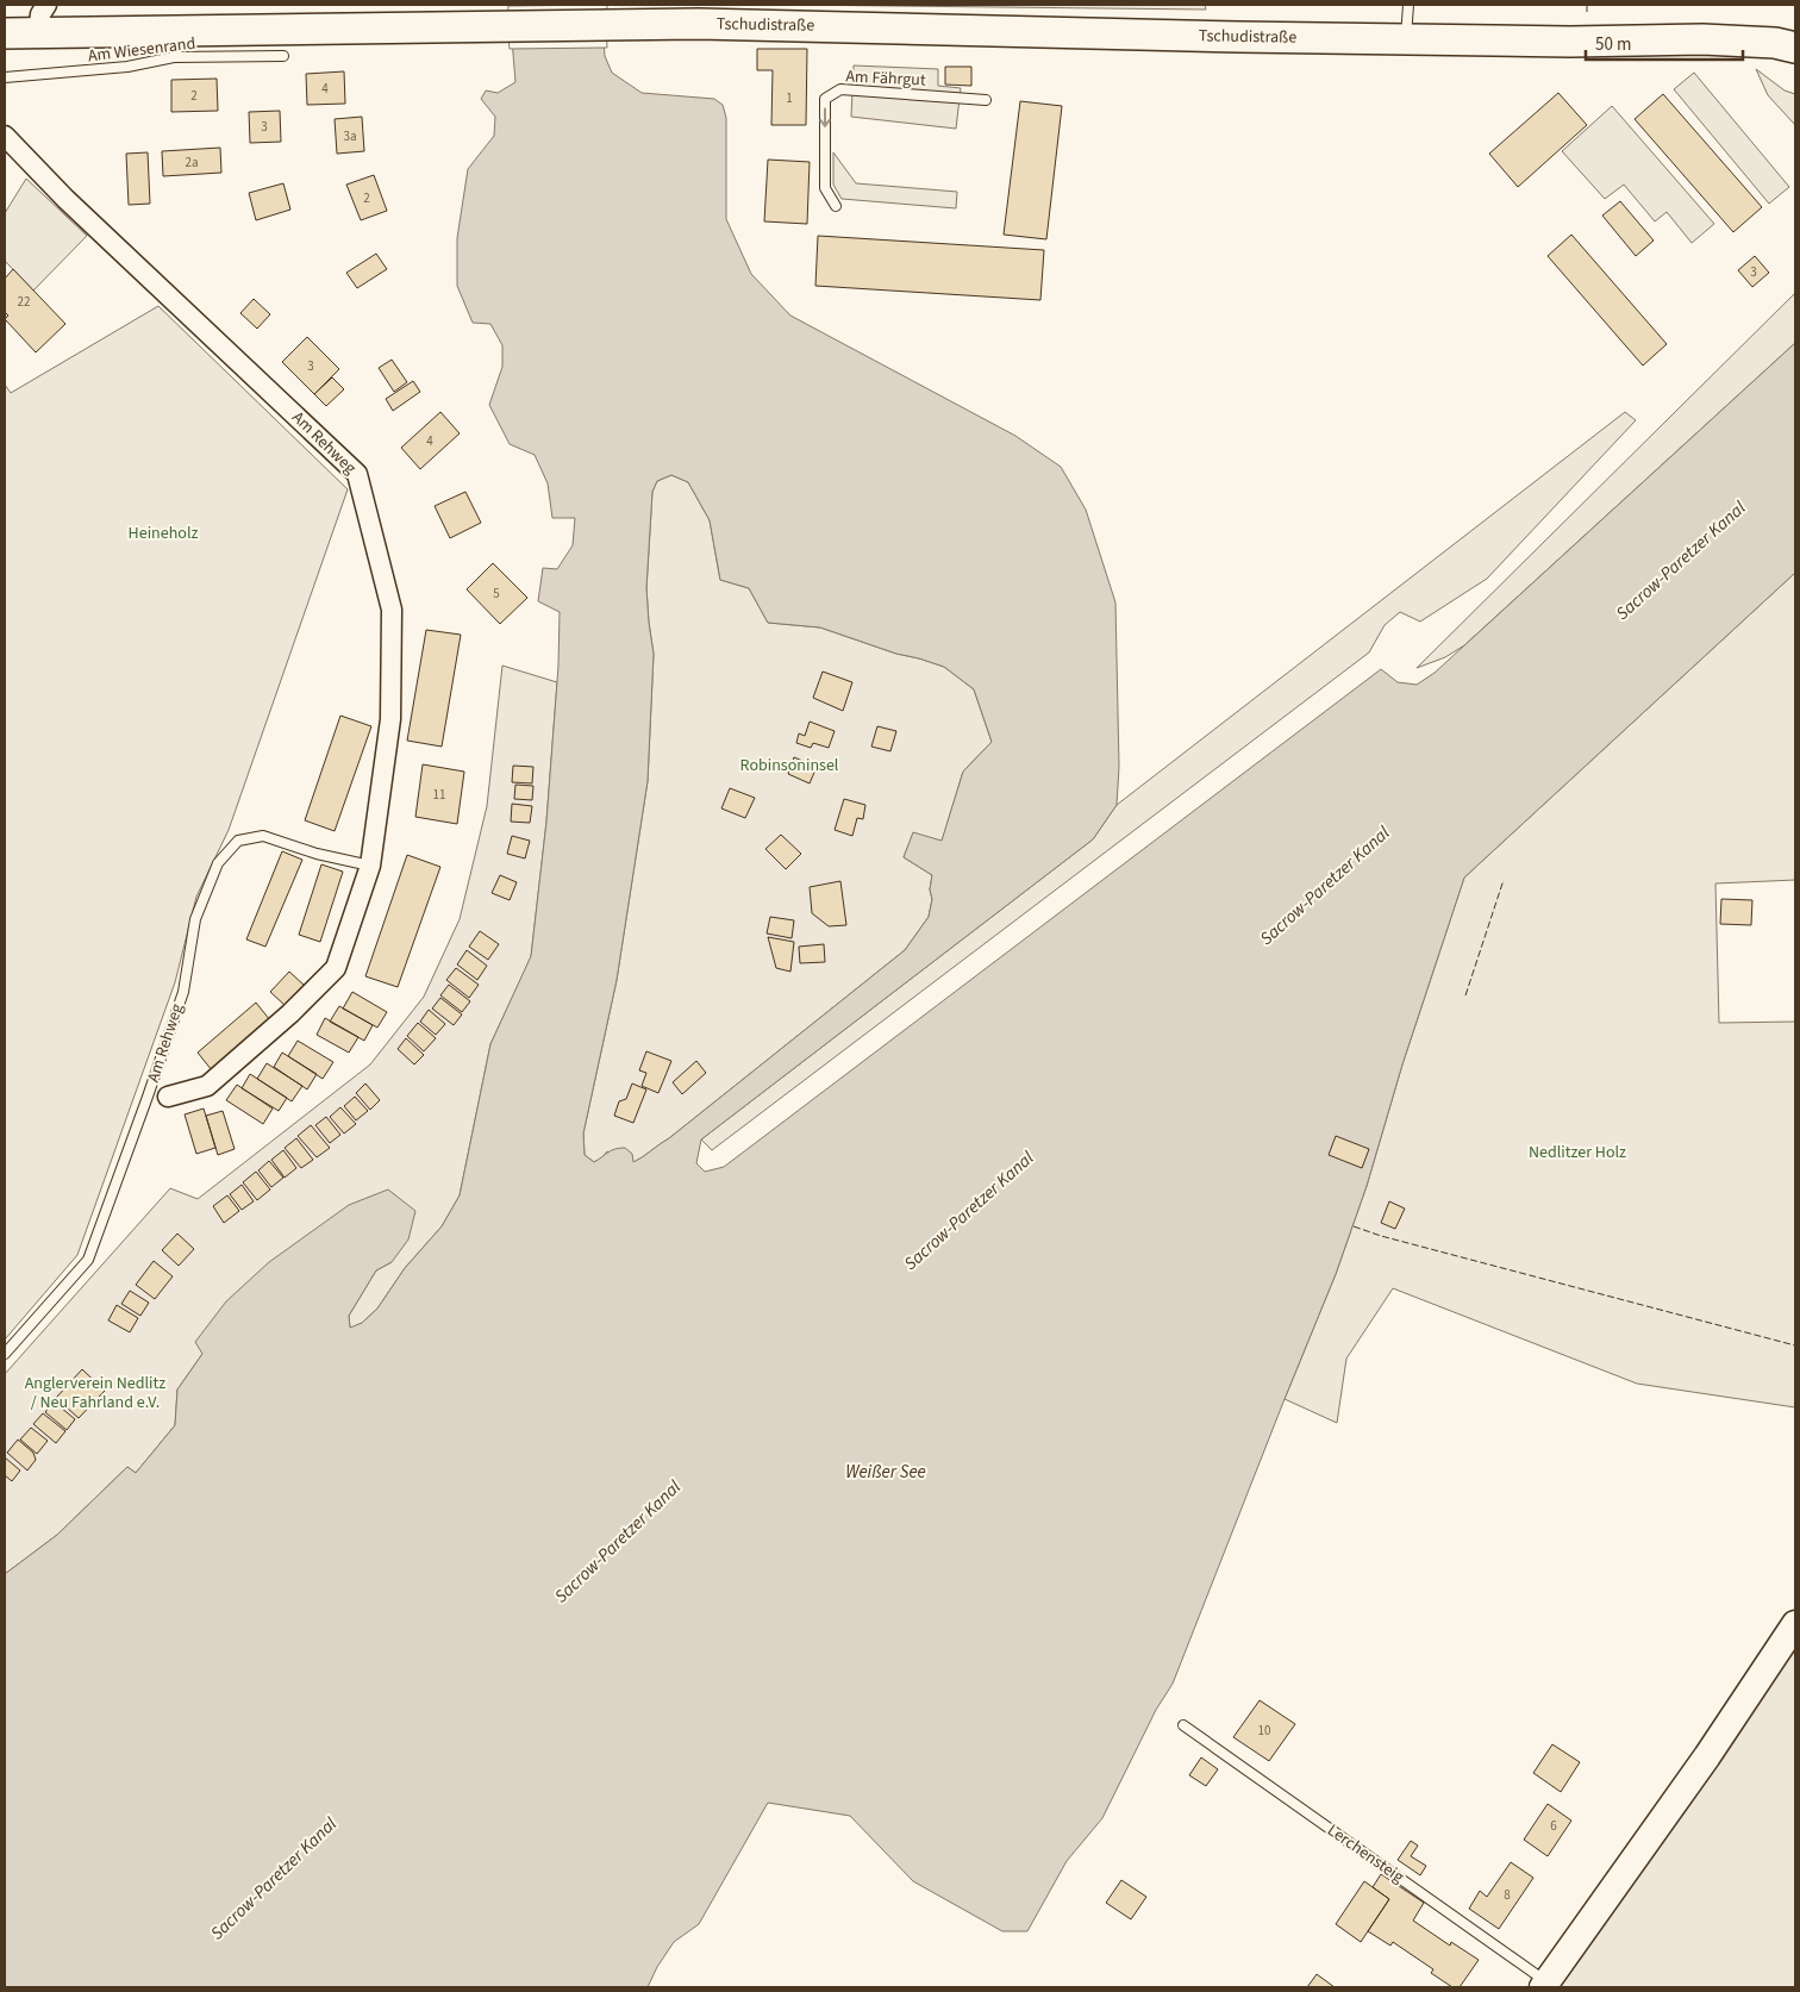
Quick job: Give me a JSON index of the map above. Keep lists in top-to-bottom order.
{
  "streets": {
    "main road": ["Tschudistraße"],
    "street": ["Am Rehweg", "Lerchensteig"],
    "lane": ["Am Wiesenrand", "Am Fährgut"]
  },
  "water": ["Sacrow-Paretzer Kanal", "Weißer See"],
  "parks": [
    "Heineholz",
    "Robinsoninsel",
    "Nedlitzer Holz",
    "Anglerverein Nedlitz / Neu Fahrland e.V."
  ],
  "house_numbers": [
    "4",
    "2",
    "1",
    "3",
    "3a",
    "2a",
    "2",
    "3",
    "22",
    "3",
    "4",
    "5",
    "11",
    "10",
    "6",
    "8"
  ],
  "scale_bar": "50 m"
}
